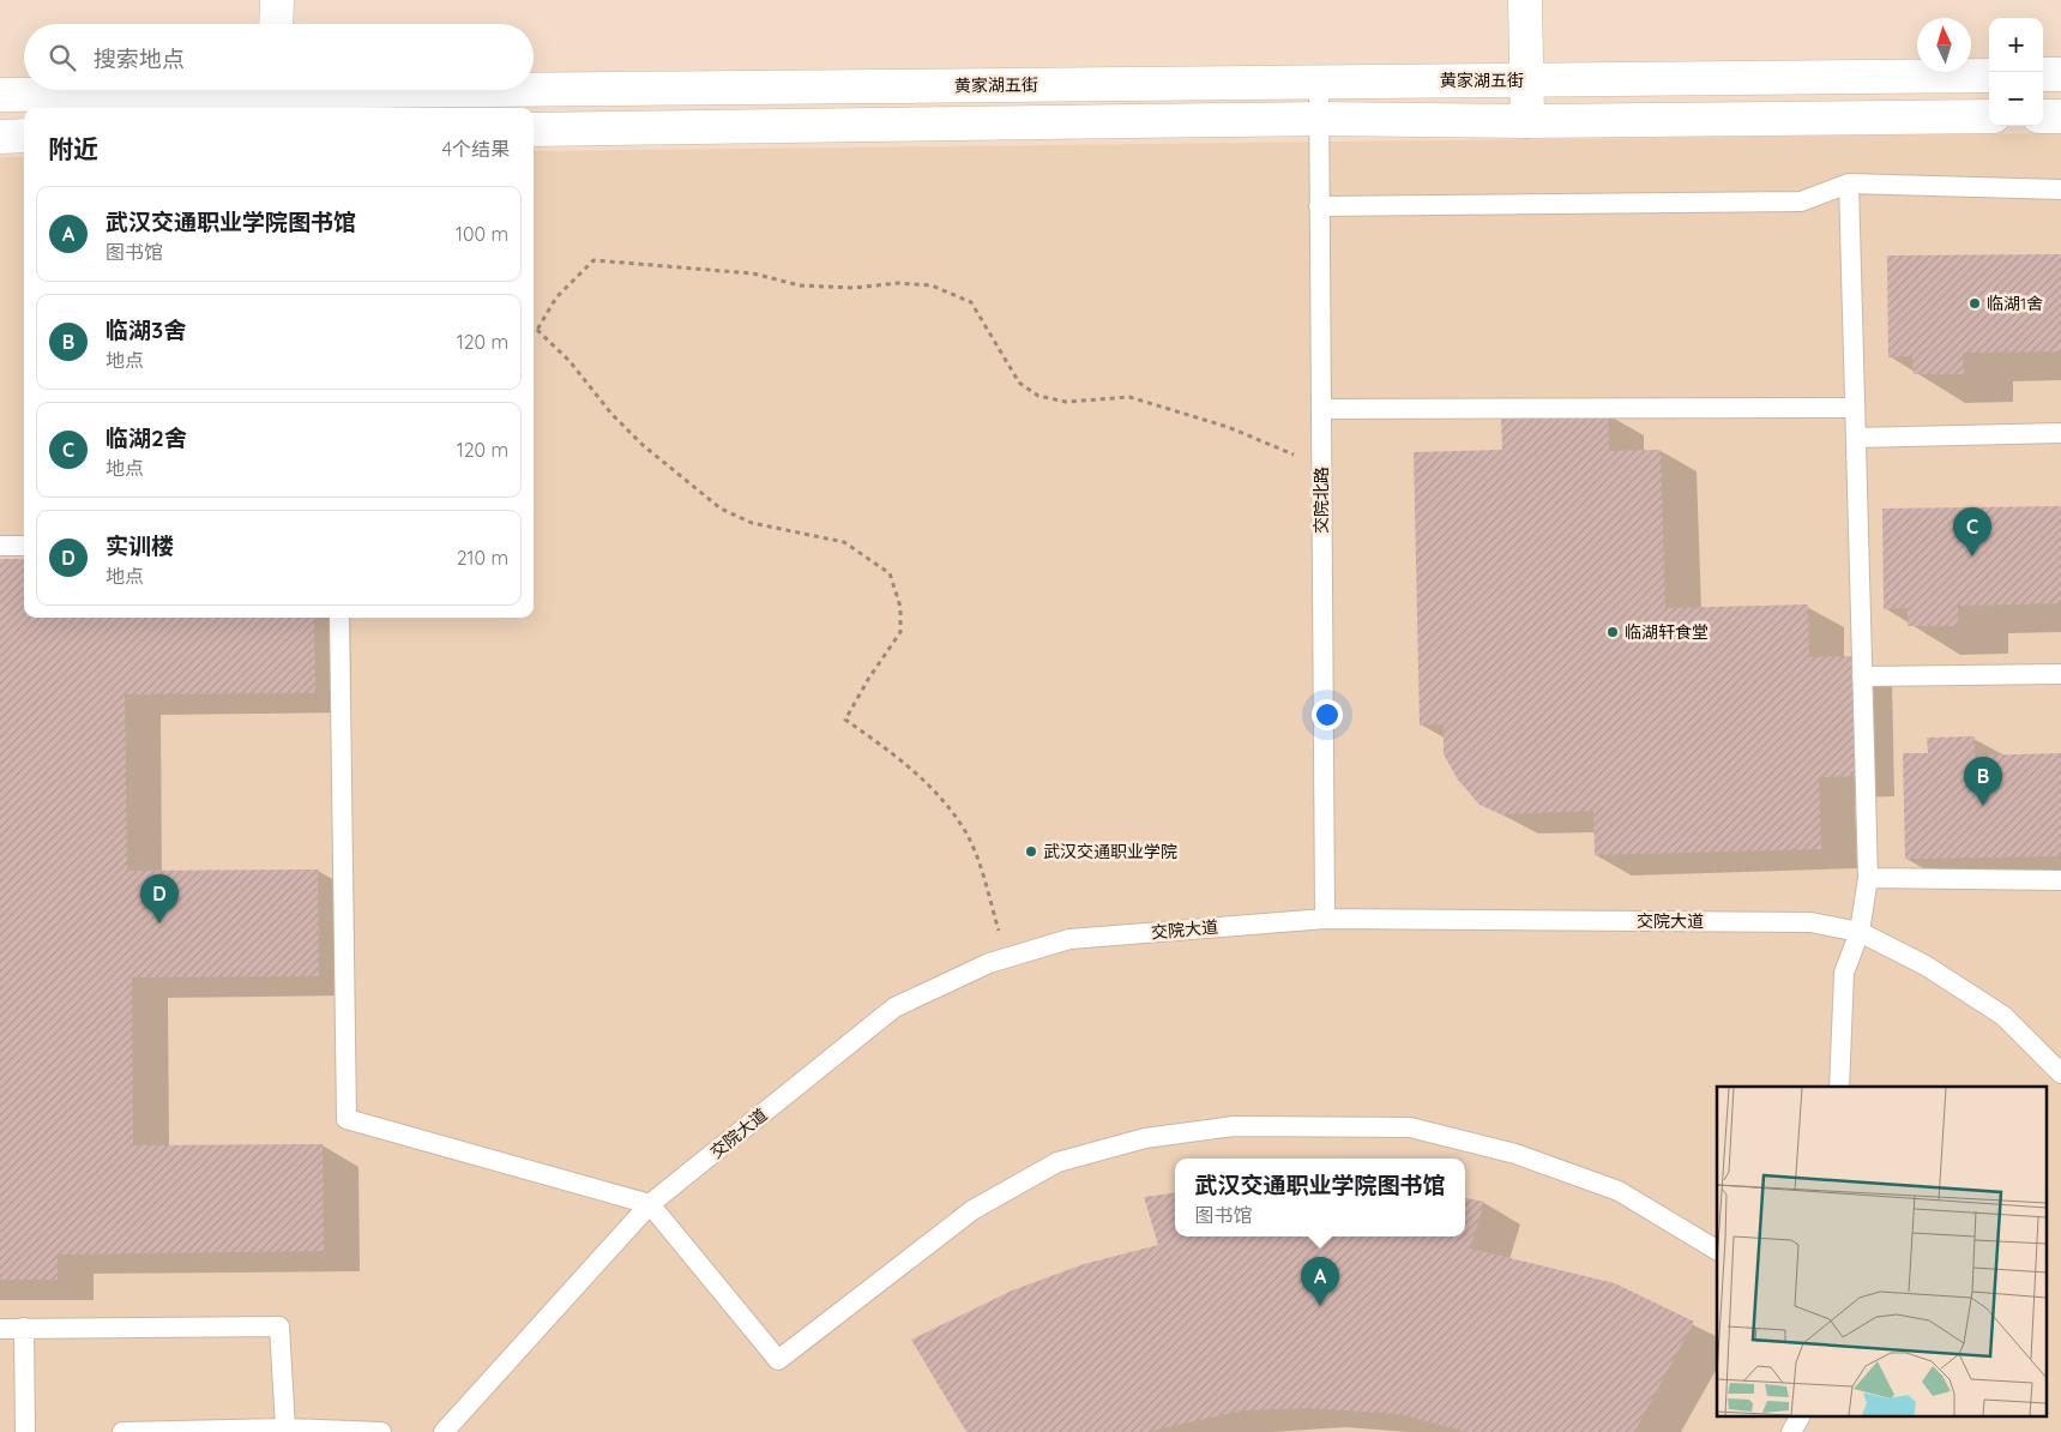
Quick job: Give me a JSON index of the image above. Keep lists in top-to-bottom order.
{
  "streets": {
    "street": ["黄家湖五街"],
    "lane": ["交院北路", "交院大道"]
  },
  "crossings": [
    ["黄家湖五街", "交院北路"],
    ["交院北路", "交院大道"]
  ],
  "places": ["临湖1舍", "临湖轩食堂", "武汉交通职业学院"],
  "north": "top",
  "page": {
    "map_buttons": ["+", "−"],
    "search": "搜索地点",
    "heading": ["附近", "4个结果"],
    "list": [
      {
        "mark": "A",
        "name": "武汉交通职业学院图书馆",
        "note": "图书馆",
        "value": "100 m"
      },
      {
        "mark": "B",
        "name": "临湖3舍",
        "note": "地点",
        "value": "120 m"
      },
      {
        "mark": "C",
        "name": "临湖2舍",
        "note": "地点",
        "value": "120 m"
      },
      {
        "mark": "D",
        "name": "实训楼",
        "note": "地点",
        "value": "210 m"
      }
    ],
    "pins": [
      "C",
      "B",
      "D",
      "A"
    ],
    "popup": ["武汉交通职业学院图书馆", "图书馆"]
  }
}
